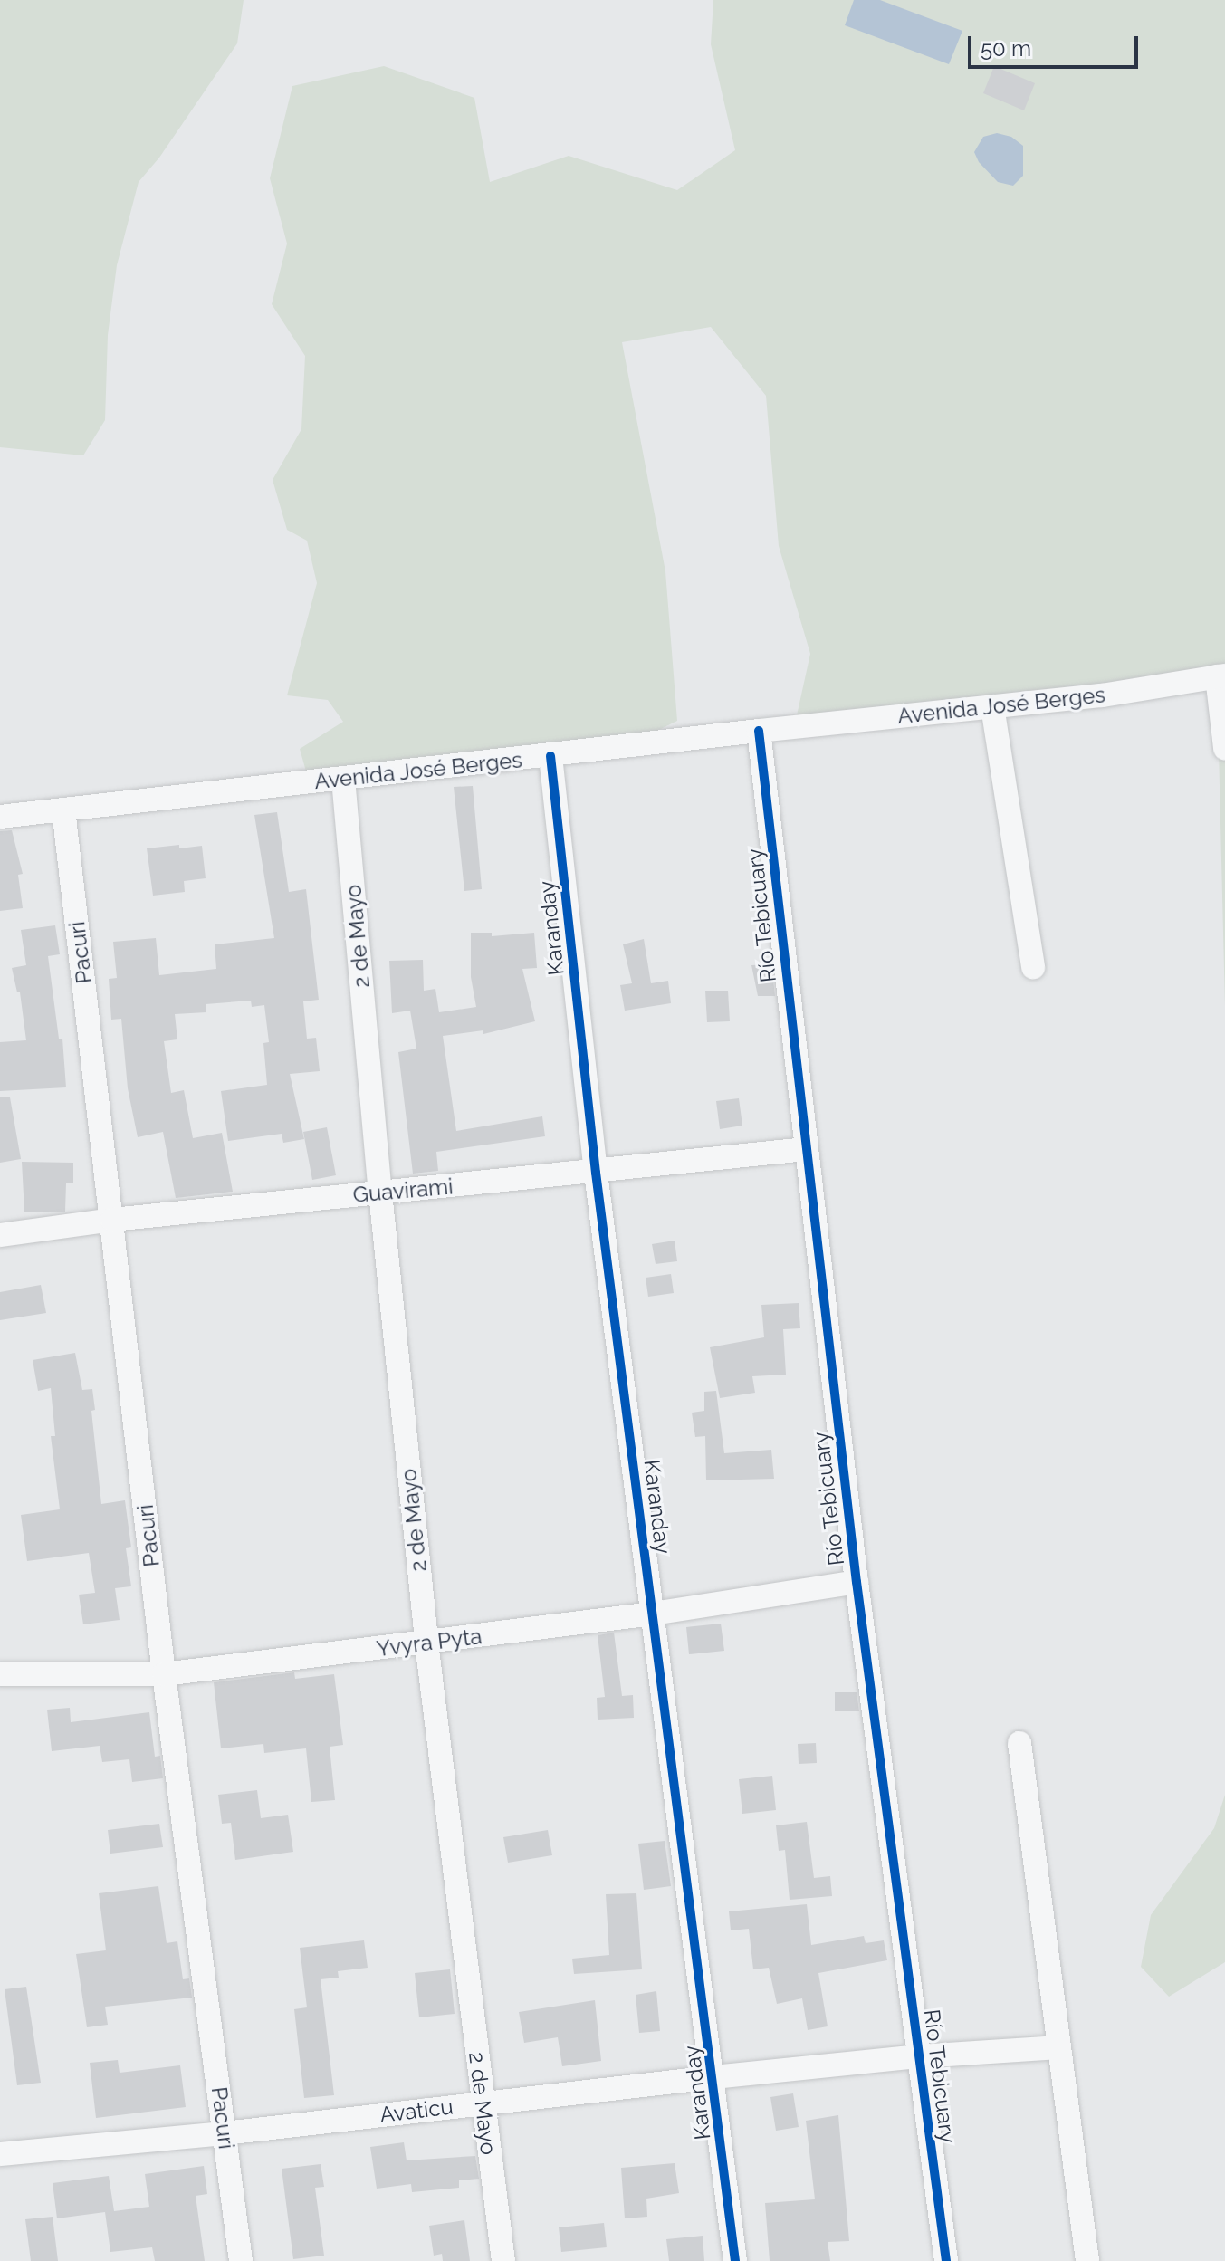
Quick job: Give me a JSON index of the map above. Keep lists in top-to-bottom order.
{
  "streets": {
    "street": [
      "Avenida José Berges",
      "Río Tebicuary",
      "Karanday",
      "2 de Mayo",
      "Pacuri",
      "Guavirami",
      "Yvyra Pyta",
      "Avaticu"
    ]
  },
  "crossings": [
    ["Avenida José Berges", "Río Tebicuary"],
    ["Avenida José Berges", "Karanday"],
    ["Avenida José Berges", "2 de Mayo"],
    ["Avenida José Berges", "Pacuri"],
    ["Río Tebicuary", "Guavirami"],
    ["Río Tebicuary", "Yvyra Pyta"],
    ["Río Tebicuary", "Avaticu"],
    ["Karanday", "Guavirami"],
    ["Karanday", "Yvyra Pyta"],
    ["Karanday", "Avaticu"],
    ["2 de Mayo", "Guavirami"],
    ["2 de Mayo", "Yvyra Pyta"],
    ["2 de Mayo", "Avaticu"],
    ["Pacuri", "Guavirami"],
    ["Pacuri", "Yvyra Pyta"],
    ["Pacuri", "Avaticu"]
  ],
  "scale_bar": "50 m"
}
